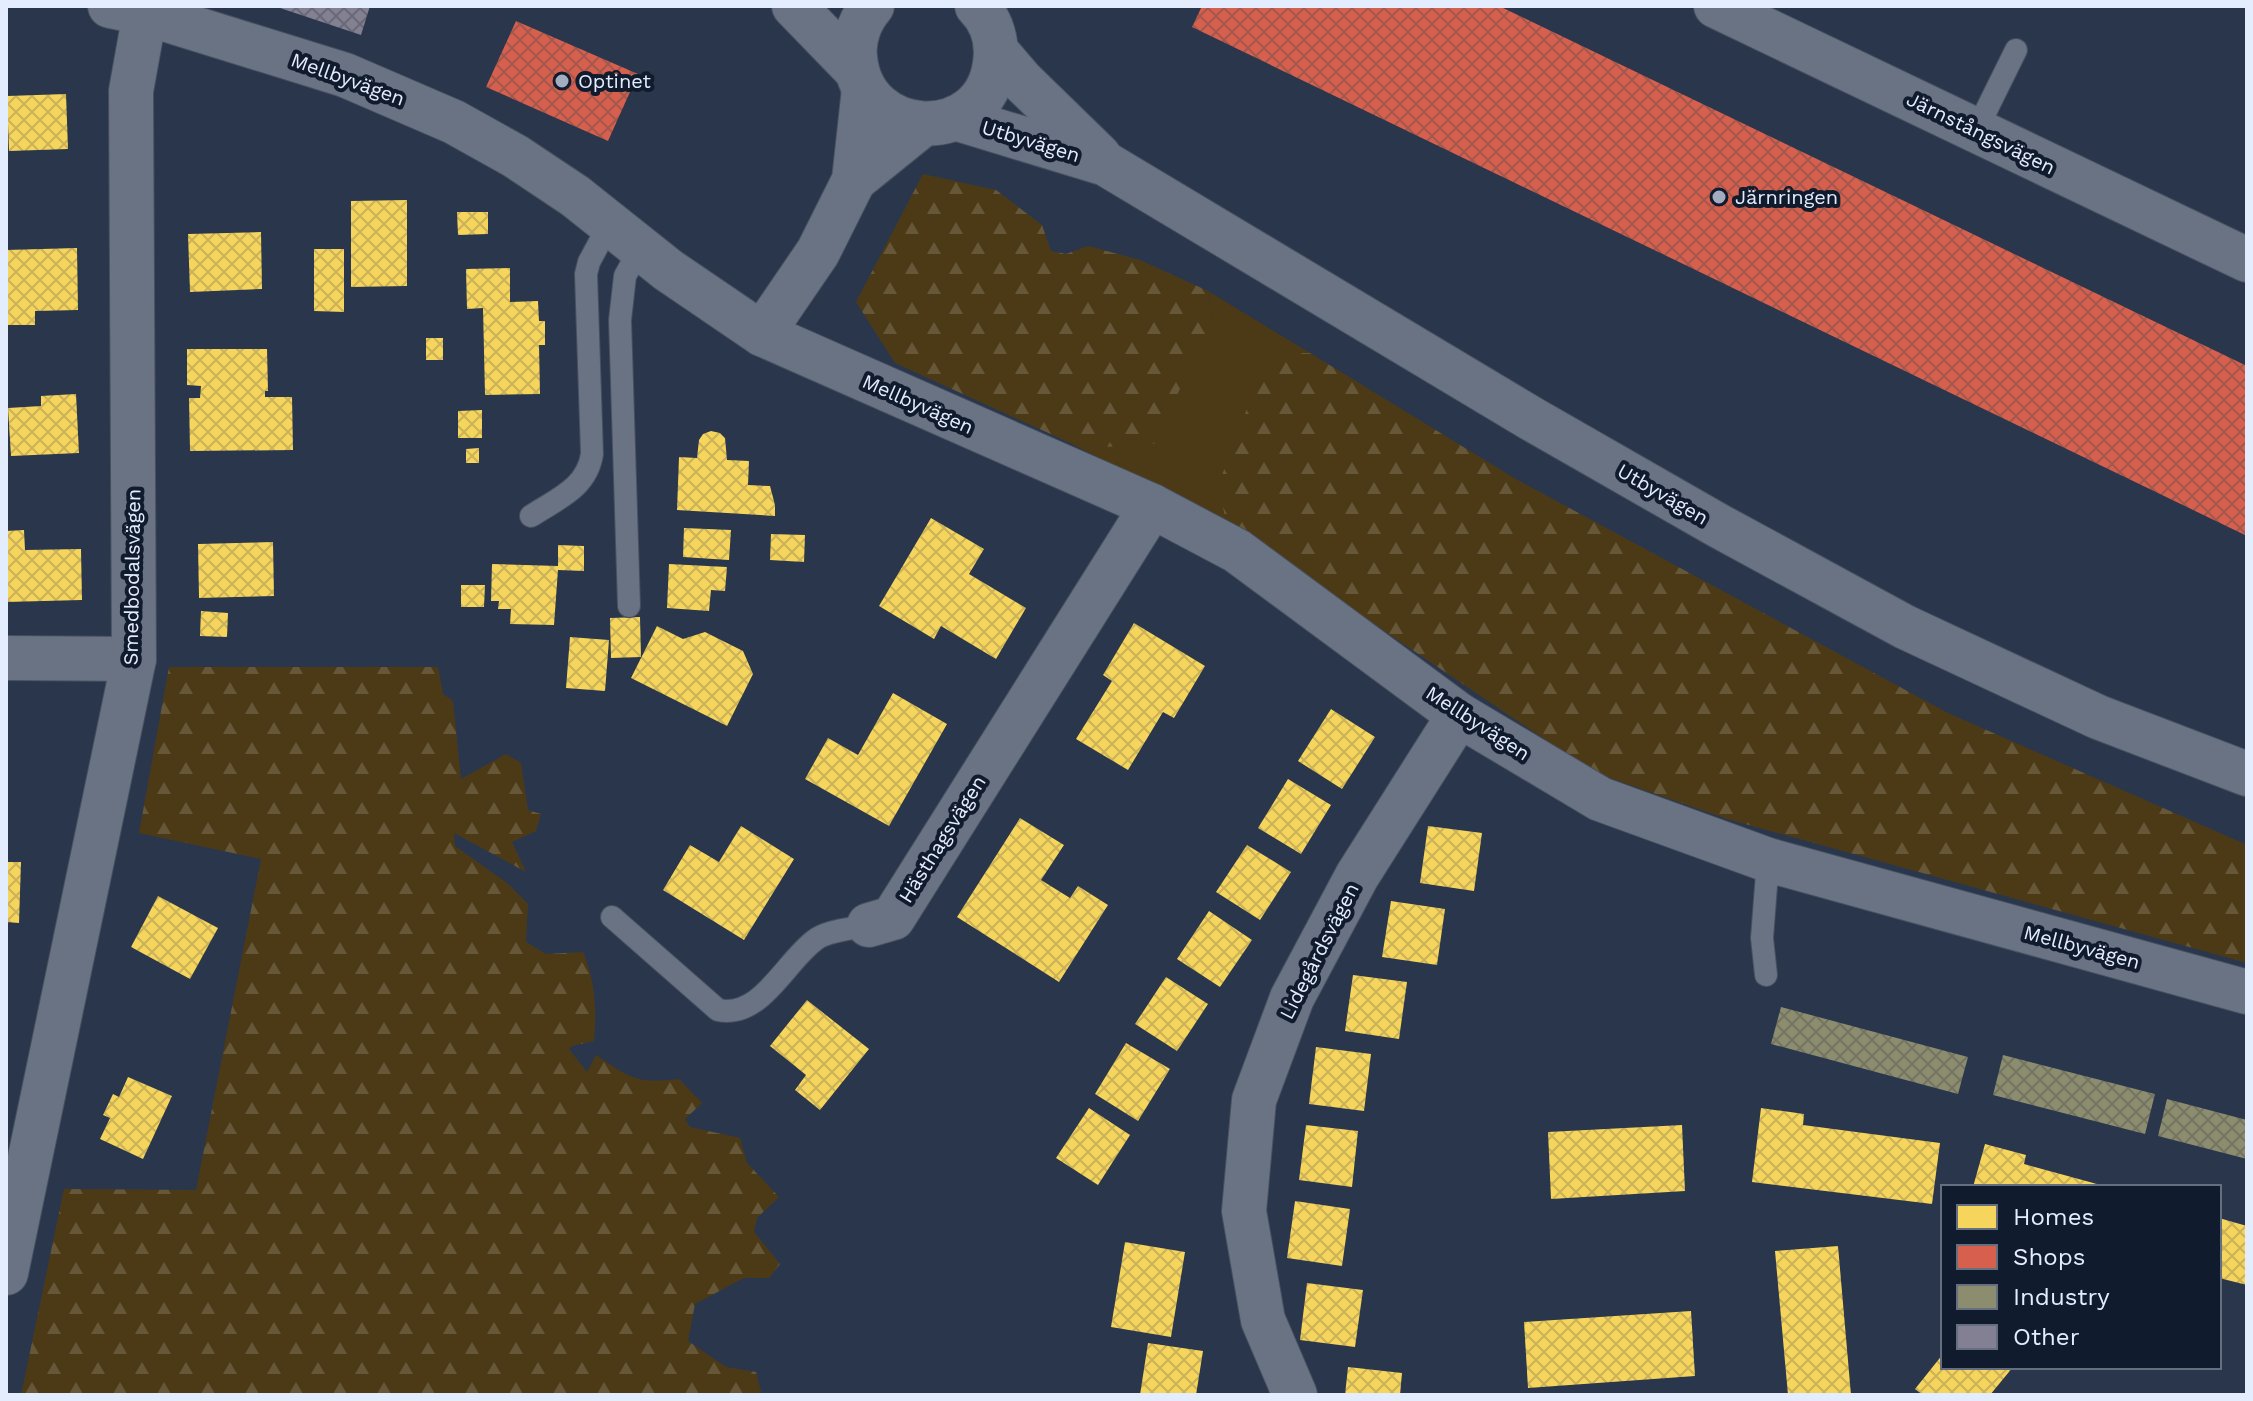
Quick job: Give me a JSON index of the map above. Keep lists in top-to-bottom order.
{
  "streets": {
    "street": [
      "Mellbyvägen",
      "Järnstångsvägen",
      "Utbyvägen",
      "Smedbodalsvägen",
      "Hästhagsvägen",
      "Lidegårdsvägen"
    ]
  },
  "crossings": [
    ["Mellbyvägen", "Smedbodalsvägen"],
    ["Mellbyvägen", "Hästhagsvägen"],
    ["Mellbyvägen", "Lidegårdsvägen"]
  ],
  "places": ["Optinet", "Järnringen"],
  "legend": [
    "Homes",
    "Shops",
    "Industry",
    "Other"
  ]
}
